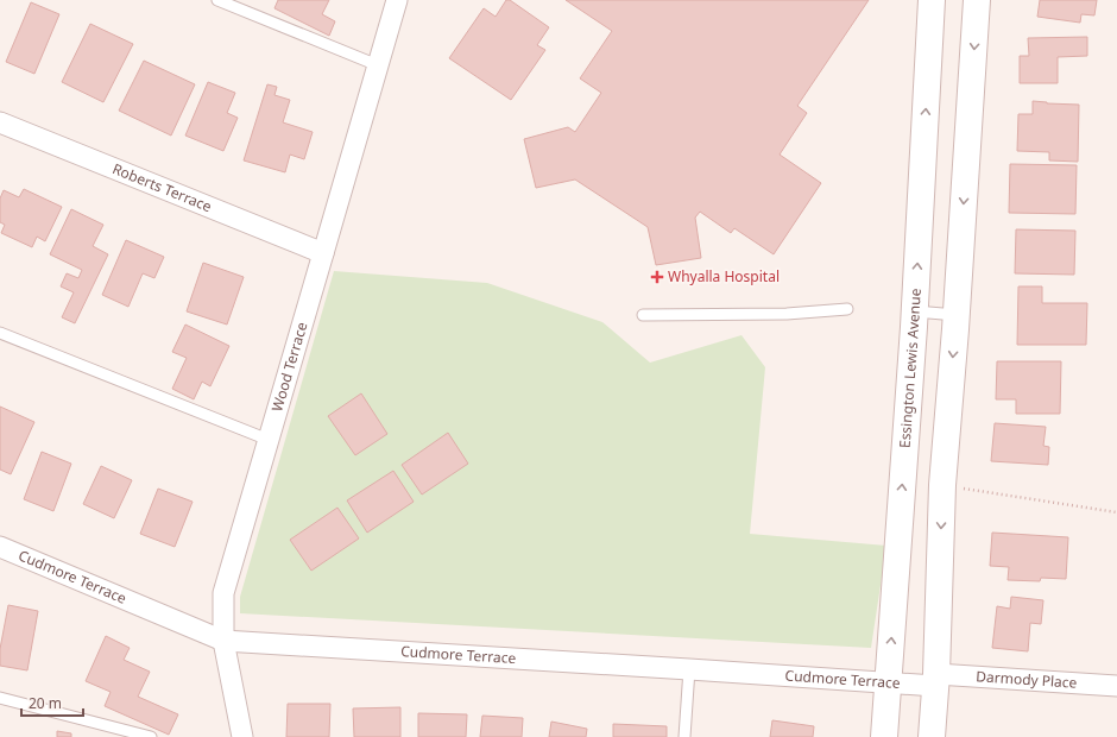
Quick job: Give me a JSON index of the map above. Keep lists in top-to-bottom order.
{
  "streets": {
    "street": [
      "Roberts Terrace",
      "Wood Terrace",
      "Essington Lewis Avenue",
      "Cudmore Terrace",
      "Darmody Place"
    ]
  },
  "crossings": [
    ["Roberts Terrace", "Wood Terrace"],
    ["Wood Terrace", "Cudmore Terrace"],
    ["Essington Lewis Avenue", "Cudmore Terrace"],
    ["Cudmore Terrace", "Darmody Place"]
  ],
  "places": {
    "health": ["Whyalla Hospital"]
  },
  "scale_bar": "20 m"
}
